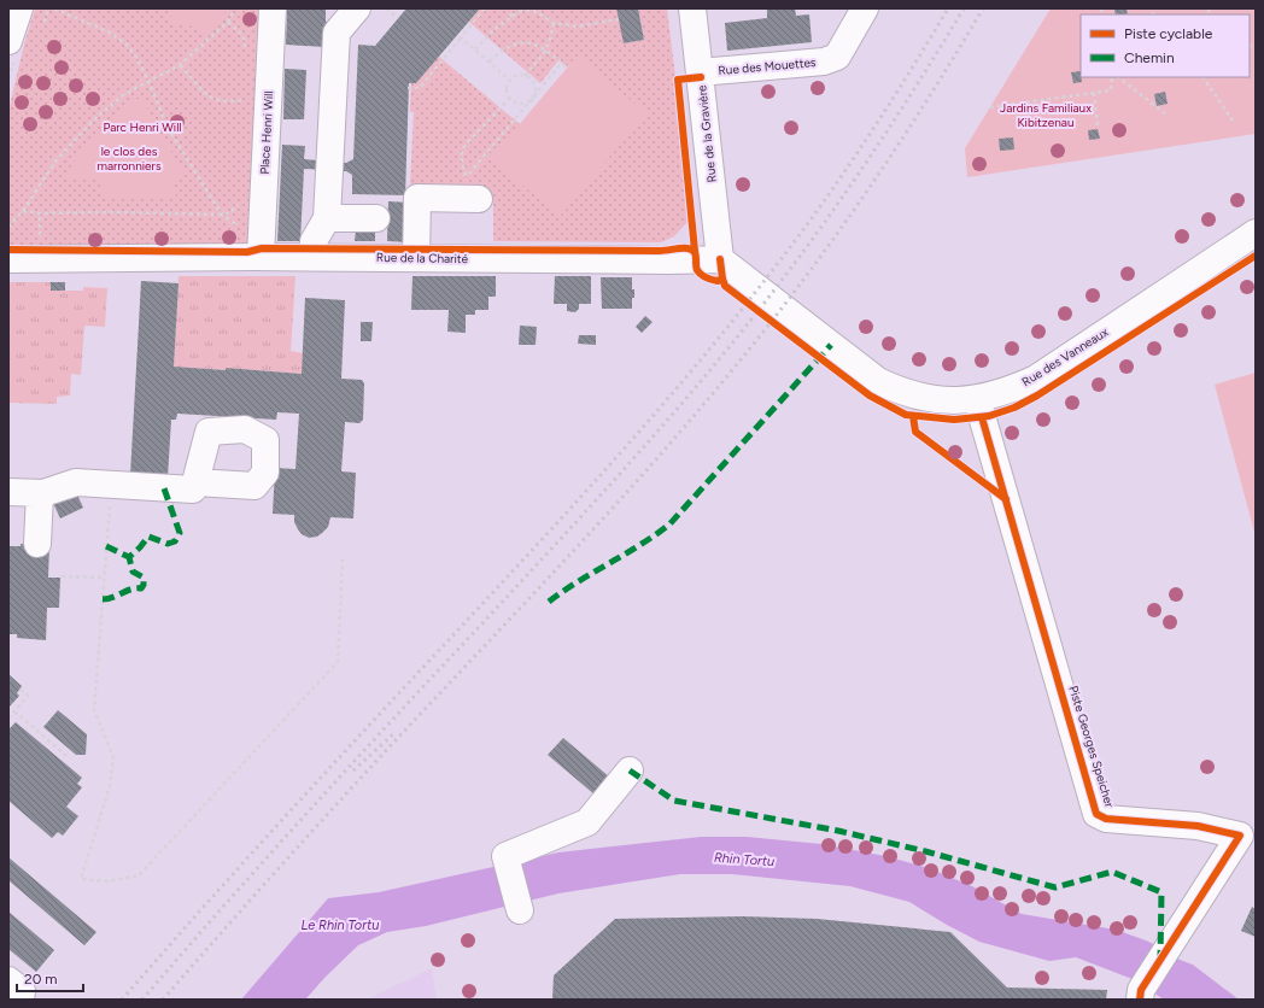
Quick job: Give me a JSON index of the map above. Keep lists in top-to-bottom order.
{
  "streets": {
    "street": [
      "Rue des Mouettes",
      "Place Henri Will",
      "Rue de la Gravière",
      "Rue de la Charité",
      "Rue des Vanneaux",
      "Piste Georges Speicher"
    ]
  },
  "crossings": [
    ["Rue des Mouettes", "Rue de la Gravière"],
    ["Place Henri Will", "Rue de la Charité"],
    ["Rue de la Gravière", "Rue de la Charité"],
    ["Rue de la Gravière", "Rue des Vanneaux"],
    ["Rue de la Charité", "Rue des Vanneaux"],
    ["Rue des Vanneaux", "Piste Georges Speicher"]
  ],
  "water": ["Rhin Tortu", "Le Rhin Tortu"],
  "parks": ["Jardins Familiaux Kibitzenau", "Parc Henri Will", "le clos des marronniers"],
  "legend": ["Piste cyclable", "Chemin"],
  "scale_bar": "20 m"
}
